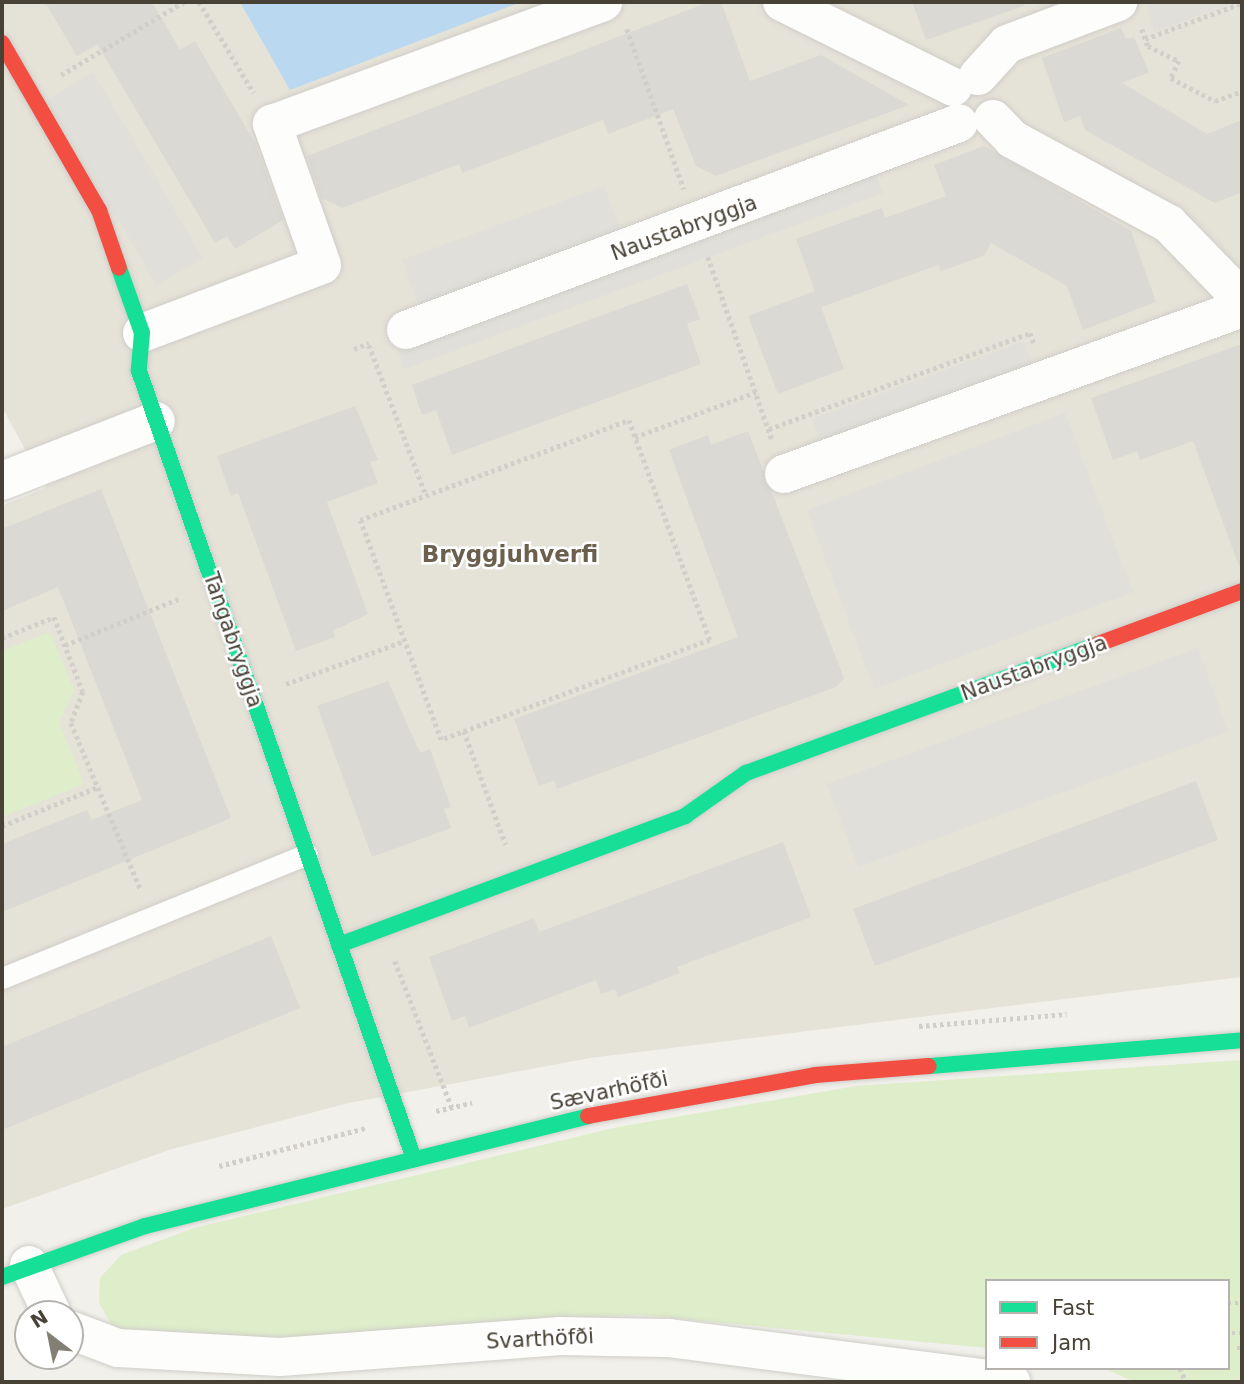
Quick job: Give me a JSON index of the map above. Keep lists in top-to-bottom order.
{
  "streets": {
    "street": [
      "Naustabryggja",
      "Tangabryggja",
      "Sævarhöfði",
      "Svarthöfði"
    ]
  },
  "crossings": [
    ["Tangabryggja", "Sævarhöfði"]
  ],
  "districts": ["Bryggjuhverfi"],
  "legend": ["Fast", "Jam"],
  "north": "top left"
}
